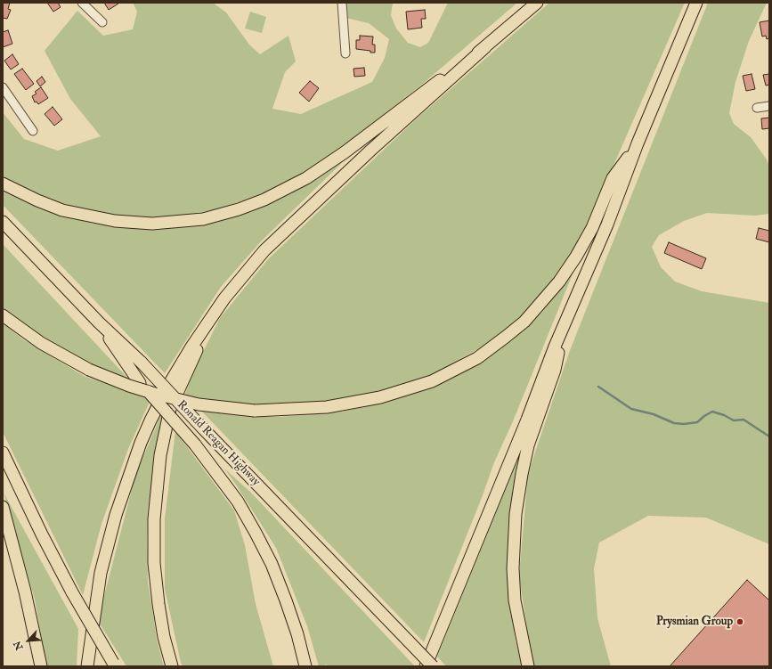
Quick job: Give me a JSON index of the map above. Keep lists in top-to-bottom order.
{
  "streets": {
    "highway": ["Ronald Reagan Highway"]
  },
  "places": ["Prysmian Group"],
  "north": "bottom left"
}
